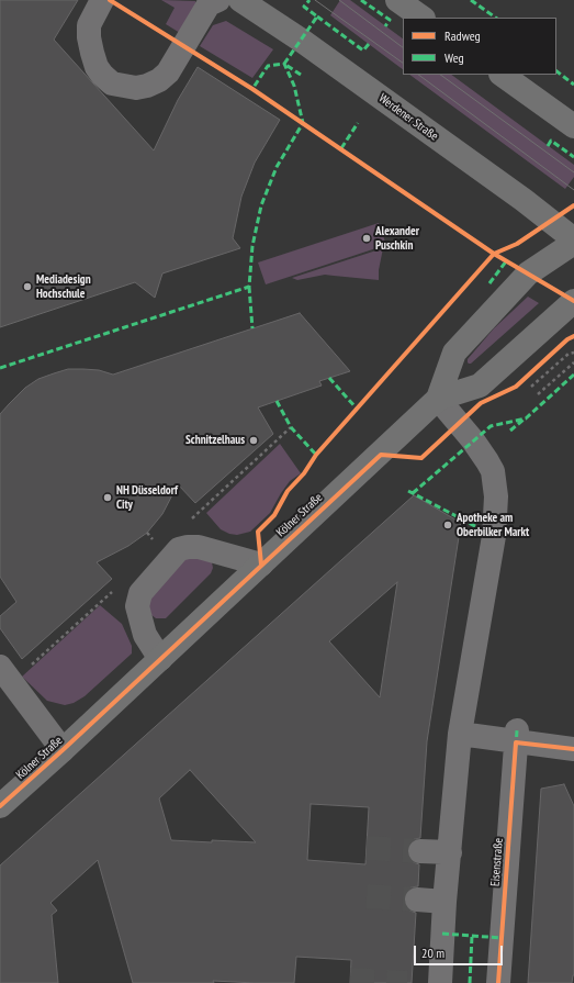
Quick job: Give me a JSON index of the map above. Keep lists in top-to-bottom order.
{
  "streets": {
    "main road": ["Werdener Straße", "Kölner Straße"],
    "street": ["Eisenstraße"]
  },
  "places": [
    "Alexander Puschkin",
    "Mediadesign Hochschule",
    "Schnitzelhaus",
    "NH Düsseldorf City",
    "Apotheke am Oberbilker Markt"
  ],
  "legend": ["Radweg", "Weg"],
  "scale_bar": "20 m"
}
